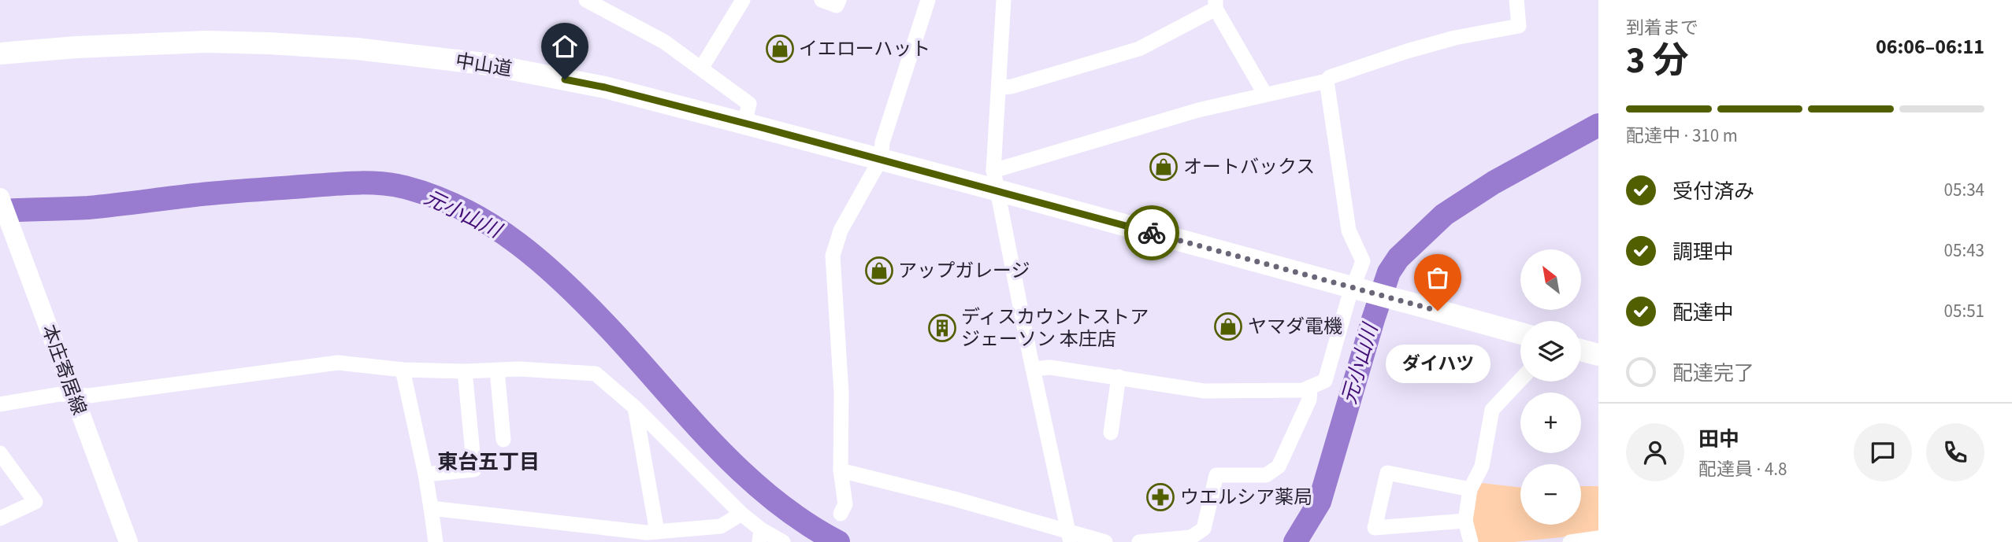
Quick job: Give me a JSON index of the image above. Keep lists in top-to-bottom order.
{
  "streets": {
    "highway": ["中山道"],
    "main road": ["本庄寄居線"]
  },
  "districts": ["東台五丁目"],
  "water": ["元小山川"],
  "places": {
    "shop": [
      "イエローハット",
      "オートバックス",
      "アップガレージ",
      "ヤマダ電機"
    ],
    "other": ["ダイハツ"],
    "building": ["ディスカウントストア ジェーソン 本庄店"],
    "pharmacy": ["ウエルシア薬局"]
  },
  "north": "top left",
  "page": {
    "heading": ["3 分", "到着まで", "06:06–06:11"],
    "panel": ["田中", "配達員 · 4.8"],
    "bar": "配達中 · 310 m",
    "list": [
      ["受付済み", "05:34"],
      ["調理中", "05:43"],
      ["配達中", "05:51"],
      "配達完了"
    ],
    "map_buttons": ["+", "−"],
    "bubble": "ダイハツ"
  }
}
